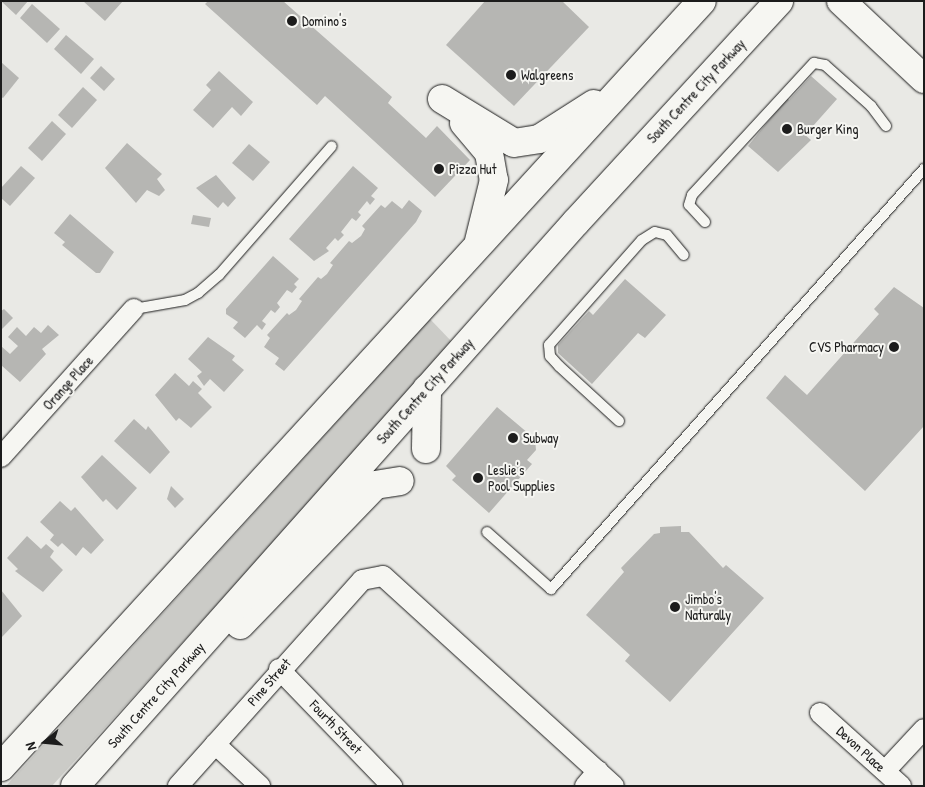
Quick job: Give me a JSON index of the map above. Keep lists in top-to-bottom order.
{
  "streets": {
    "main road": ["South Centre City Parkway"],
    "street": [
      "Orange Place",
      "Pine Street",
      "Fourth Street",
      "Devon Place"
    ]
  },
  "crossings": [
    ["Pine Street", "Fourth Street"]
  ],
  "places": [
    "Domino's",
    "Walgreens",
    "Burger King",
    "Pizza Hut",
    "CVS Pharmacy",
    "Subway",
    "Leslie's Pool Supplies",
    "Jimbo's Naturally"
  ],
  "north": "left"
}
